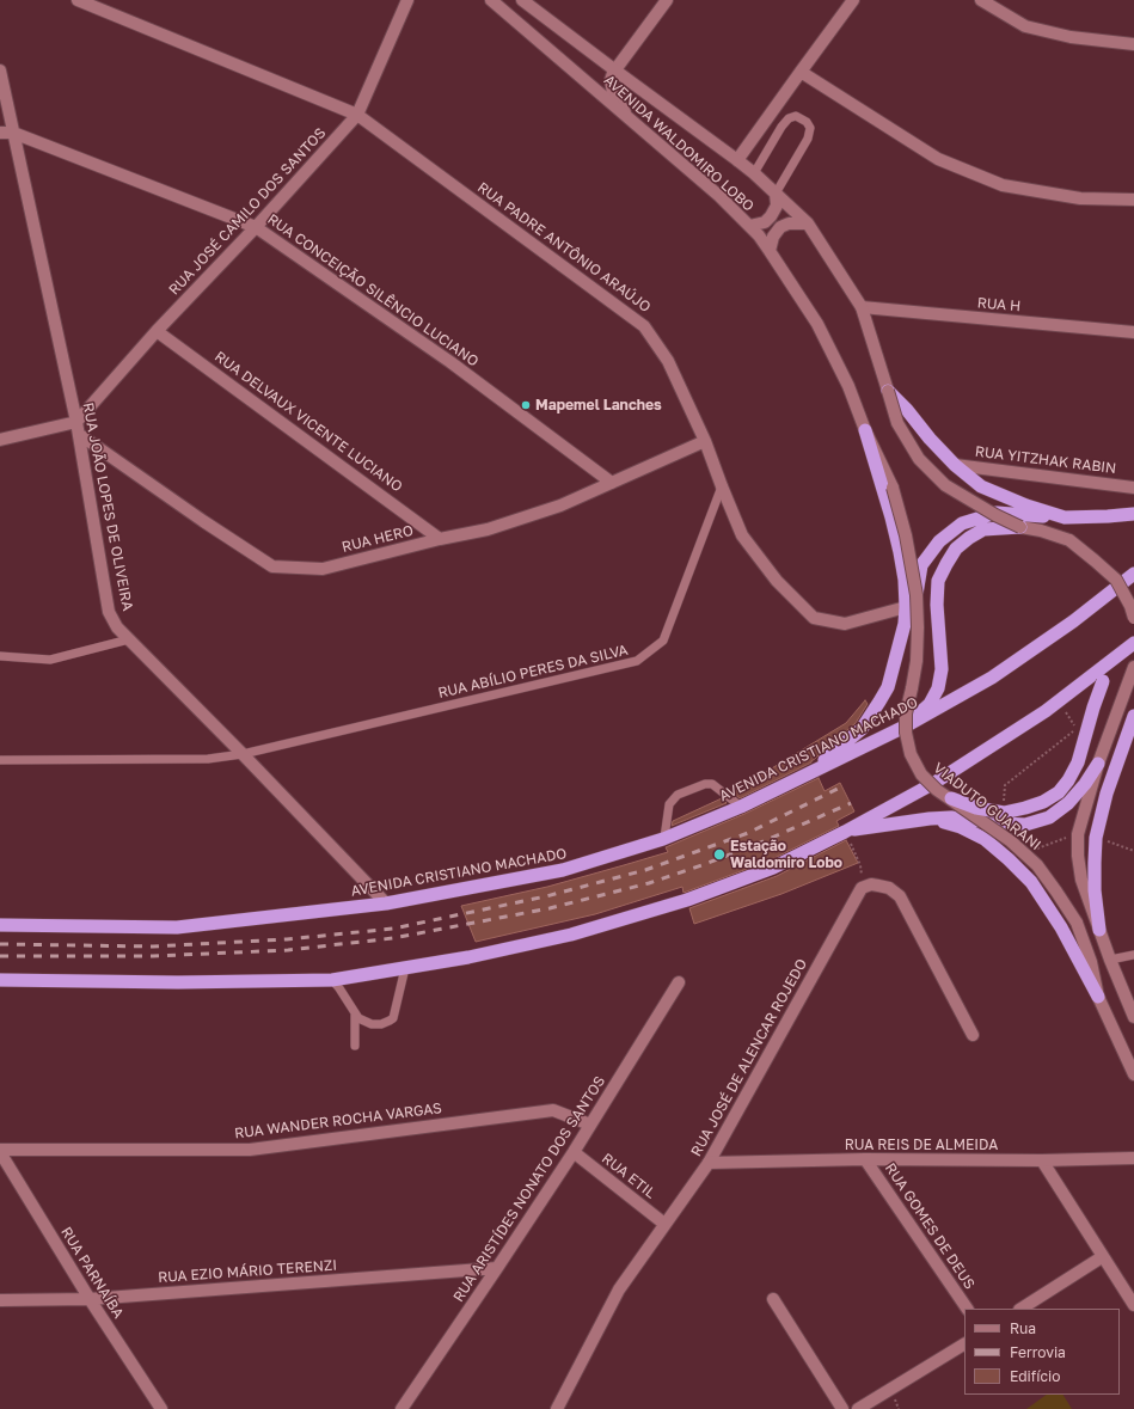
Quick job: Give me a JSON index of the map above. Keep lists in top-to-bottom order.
{
  "streets": {
    "highway": ["AVENIDA CRISTIANO MACHADO"],
    "street": [
      "AVENIDA WALDOMIRO LOBO",
      "RUA JOSÉ CAMILO DOS SANTOS",
      "RUA PADRE ANTÔNIO ARAÚJO",
      "RUA CONCEIÇÃO SILÊNCIO LUCIANO",
      "RUA H",
      "RUA DELVAUX VICENTE LUCIANO",
      "RUA YITZHAK RABIN",
      "RUA JOÃO LOPES DE OLIVEIRA",
      "RUA HERO",
      "VIADUTO GUARANI",
      "RUA JOSÉ DE ALENCAR ROJEDO",
      "RUA WANDER ROCHA VARGAS",
      "RUA REIS DE ALMEIDA",
      "RUA ETIL",
      "RUA ARISTÍDES NONATO DOS SANTOS",
      "RUA GOMES DE DEUS",
      "RUA EZIO MÁRIO TERENZI",
      "RUA PARNAÍBA"
    ],
    "lane": ["RUA ABÍLIO PERES DA SILVA"]
  },
  "crossings": [
    ["AVENIDA WALDOMIRO LOBO", "RUA H"],
    ["AVENIDA WALDOMIRO LOBO", "VIADUTO GUARANI"],
    ["RUA JOSÉ CAMILO DOS SANTOS", "RUA PADRE ANTÔNIO ARAÚJO"],
    ["RUA JOSÉ CAMILO DOS SANTOS", "RUA CONCEIÇÃO SILÊNCIO LUCIANO"],
    ["RUA JOSÉ CAMILO DOS SANTOS", "RUA DELVAUX VICENTE LUCIANO"],
    ["RUA JOSÉ CAMILO DOS SANTOS", "RUA JOÃO LOPES DE OLIVEIRA"],
    ["RUA JOSÉ CAMILO DOS SANTOS", "RUA HERO"],
    ["RUA PADRE ANTÔNIO ARAÚJO", "RUA HERO"],
    ["RUA PADRE ANTÔNIO ARAÚJO", "RUA ABÍLIO PERES DA SILVA"],
    ["RUA CONCEIÇÃO SILÊNCIO LUCIANO", "RUA JOÃO LOPES DE OLIVEIRA"],
    ["RUA CONCEIÇÃO SILÊNCIO LUCIANO", "RUA HERO"],
    ["RUA DELVAUX VICENTE LUCIANO", "RUA HERO"],
    ["RUA JOÃO LOPES DE OLIVEIRA", "RUA HERO"],
    ["RUA JOÃO LOPES DE OLIVEIRA", "RUA ABÍLIO PERES DA SILVA"],
    ["RUA JOÃO LOPES DE OLIVEIRA", "AVENIDA CRISTIANO MACHADO"],
    ["RUA JOSÉ DE ALENCAR ROJEDO", "RUA REIS DE ALMEIDA"],
    ["RUA JOSÉ DE ALENCAR ROJEDO", "RUA ETIL"],
    ["RUA WANDER ROCHA VARGAS", "RUA ARISTÍDES NONATO DOS SANTOS"],
    ["RUA WANDER ROCHA VARGAS", "RUA PARNAÍBA"],
    ["RUA REIS DE ALMEIDA", "RUA GOMES DE DEUS"],
    ["RUA ETIL", "RUA ARISTÍDES NONATO DOS SANTOS"],
    ["RUA ARISTÍDES NONATO DOS SANTOS", "RUA EZIO MÁRIO TERENZI"],
    ["RUA EZIO MÁRIO TERENZI", "RUA PARNAÍBA"]
  ],
  "places": ["Mapemel Lanches", "Estação Waldomiro Lobo"],
  "legend": ["Rua", "Ferrovia", "Edifício"]
}
